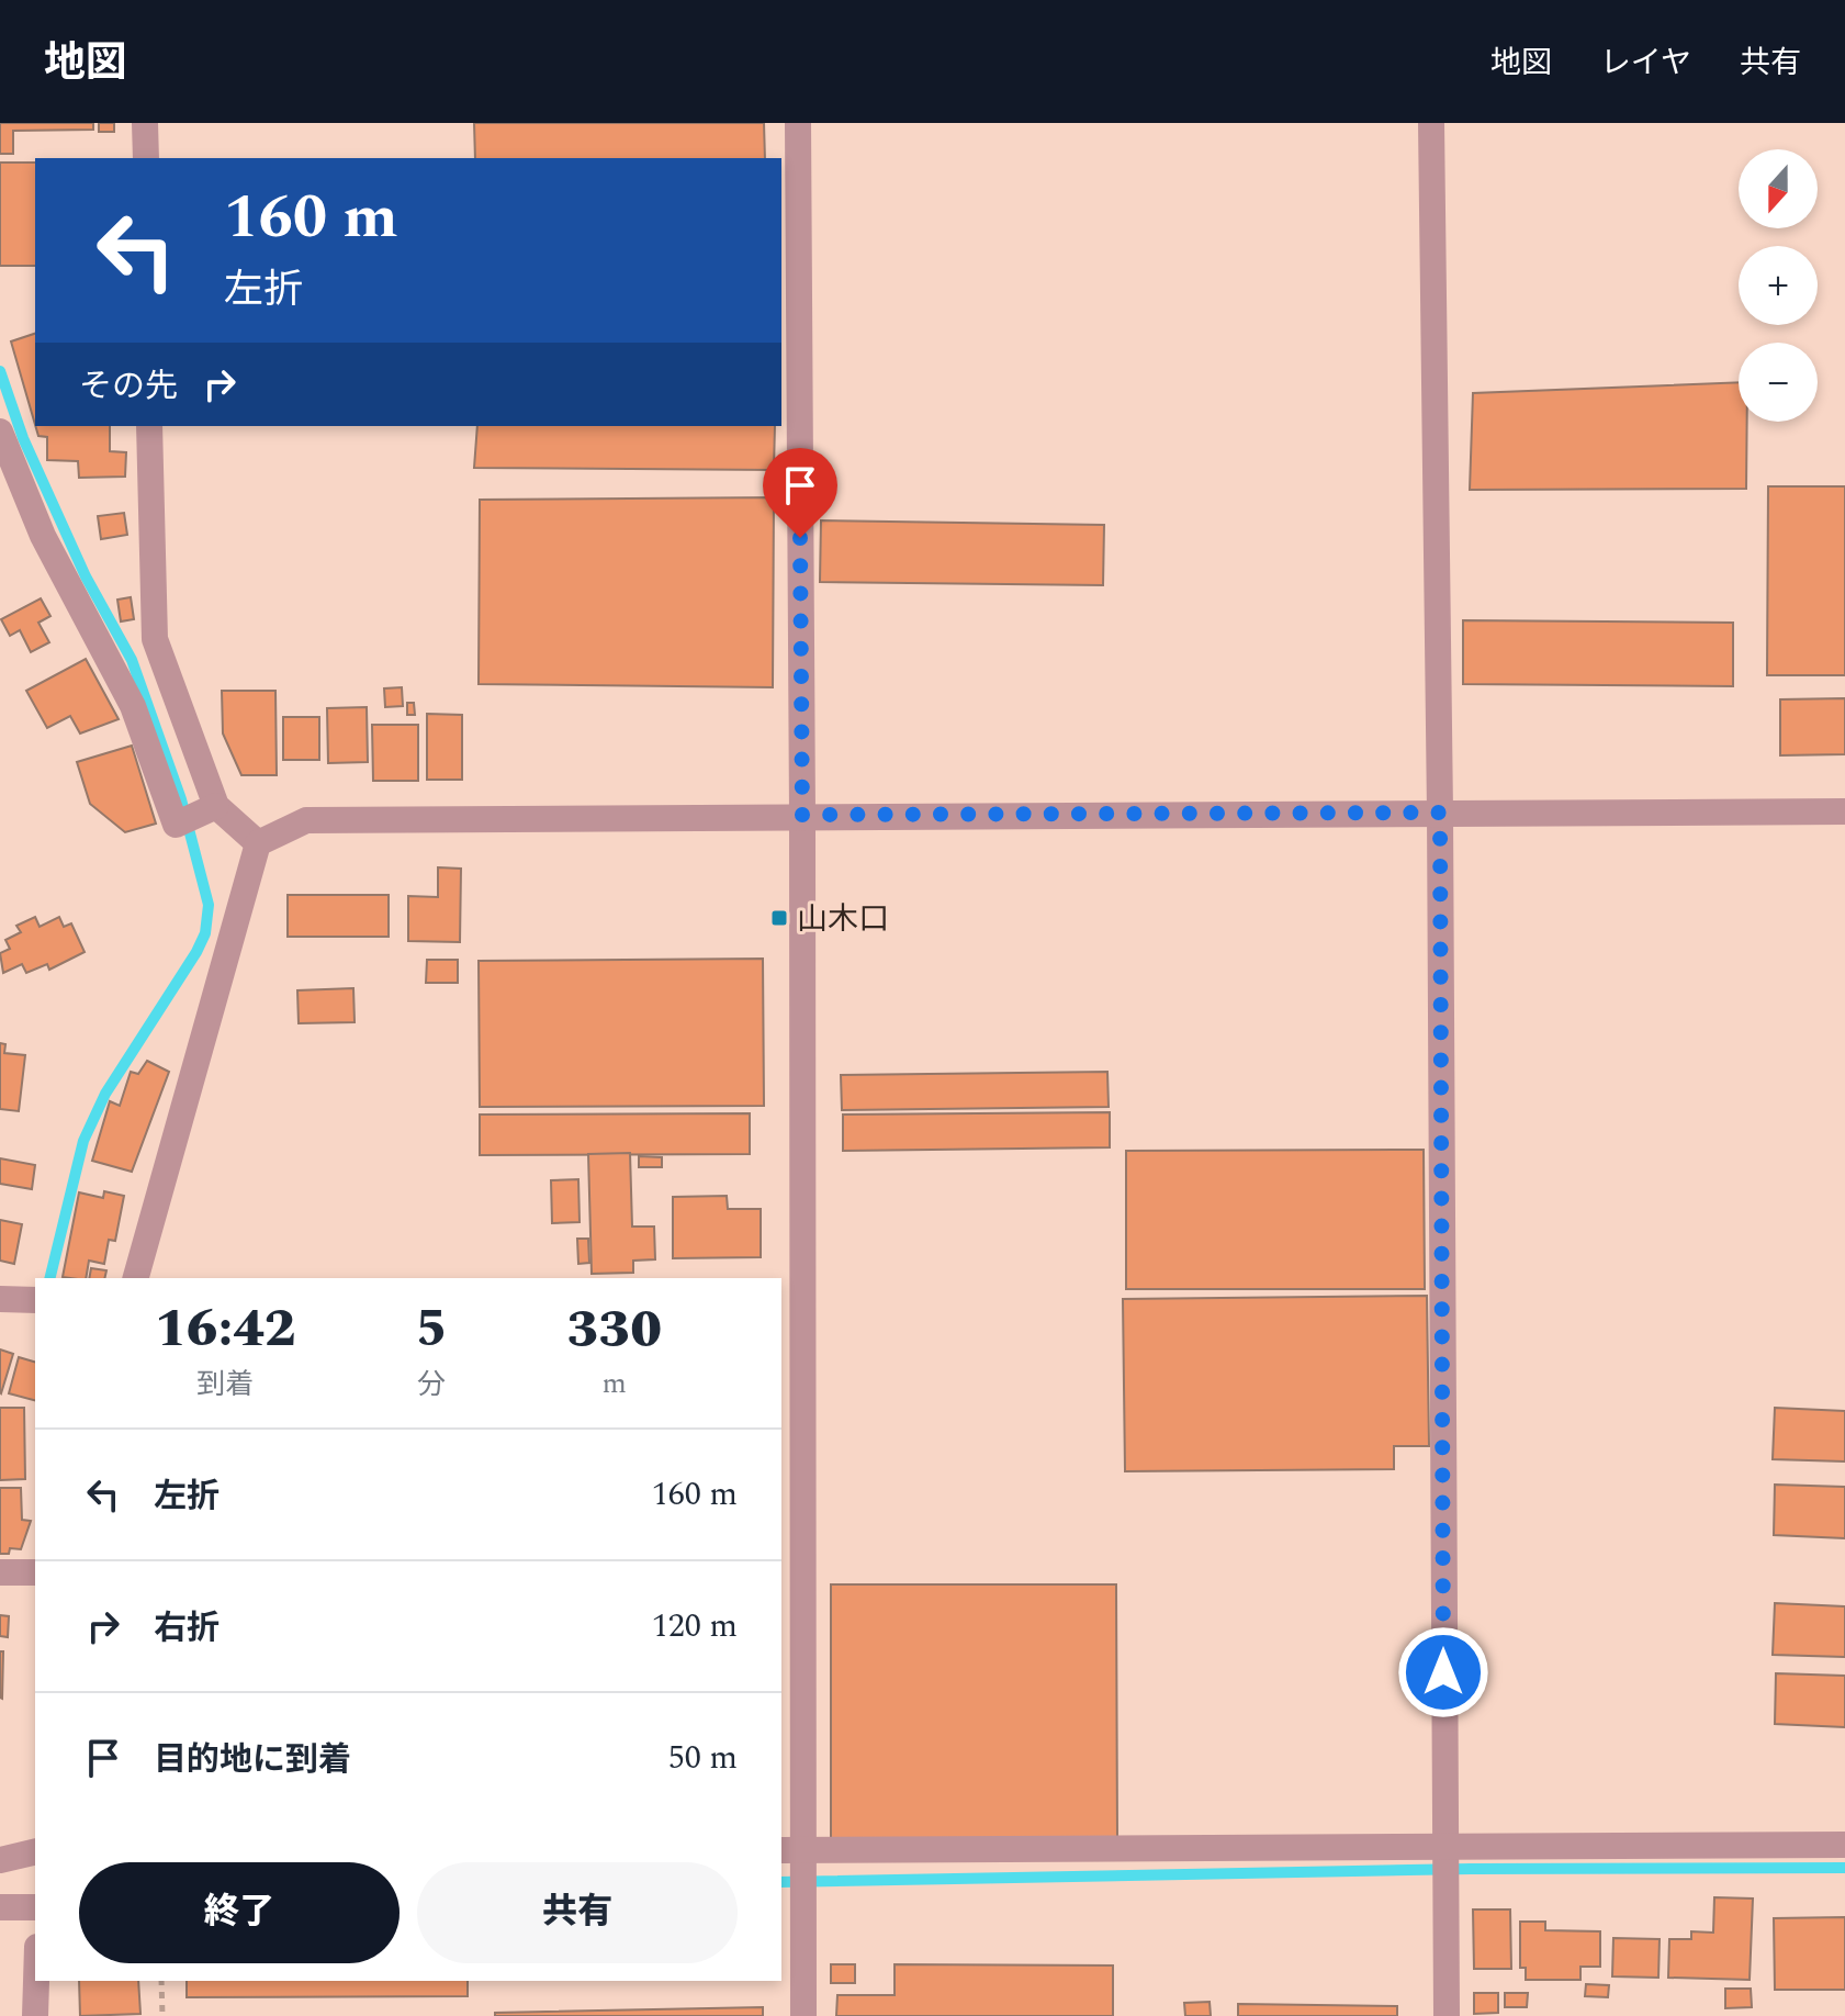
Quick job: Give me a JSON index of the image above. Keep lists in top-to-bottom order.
{
  "places": {
    "transit": ["山木口"]
  },
  "north": "bottom",
  "page": {
    "header": "地図",
    "nav": ["地図", "レイヤ", "共有"],
    "map_buttons": ["+", "−"],
    "turn": ["160 m", "左折"],
    "then": "その先",
    "eta": [
      "16:42",
      "到着",
      "5",
      "分",
      "330",
      "m"
    ],
    "list": [
      {
        "name": "左折",
        "value": "160 m"
      },
      {
        "name": "右折",
        "value": "120 m"
      },
      {
        "name": "目的地に到着",
        "value": "50 m"
      }
    ],
    "buttons": ["終了", "共有"]
  }
}
